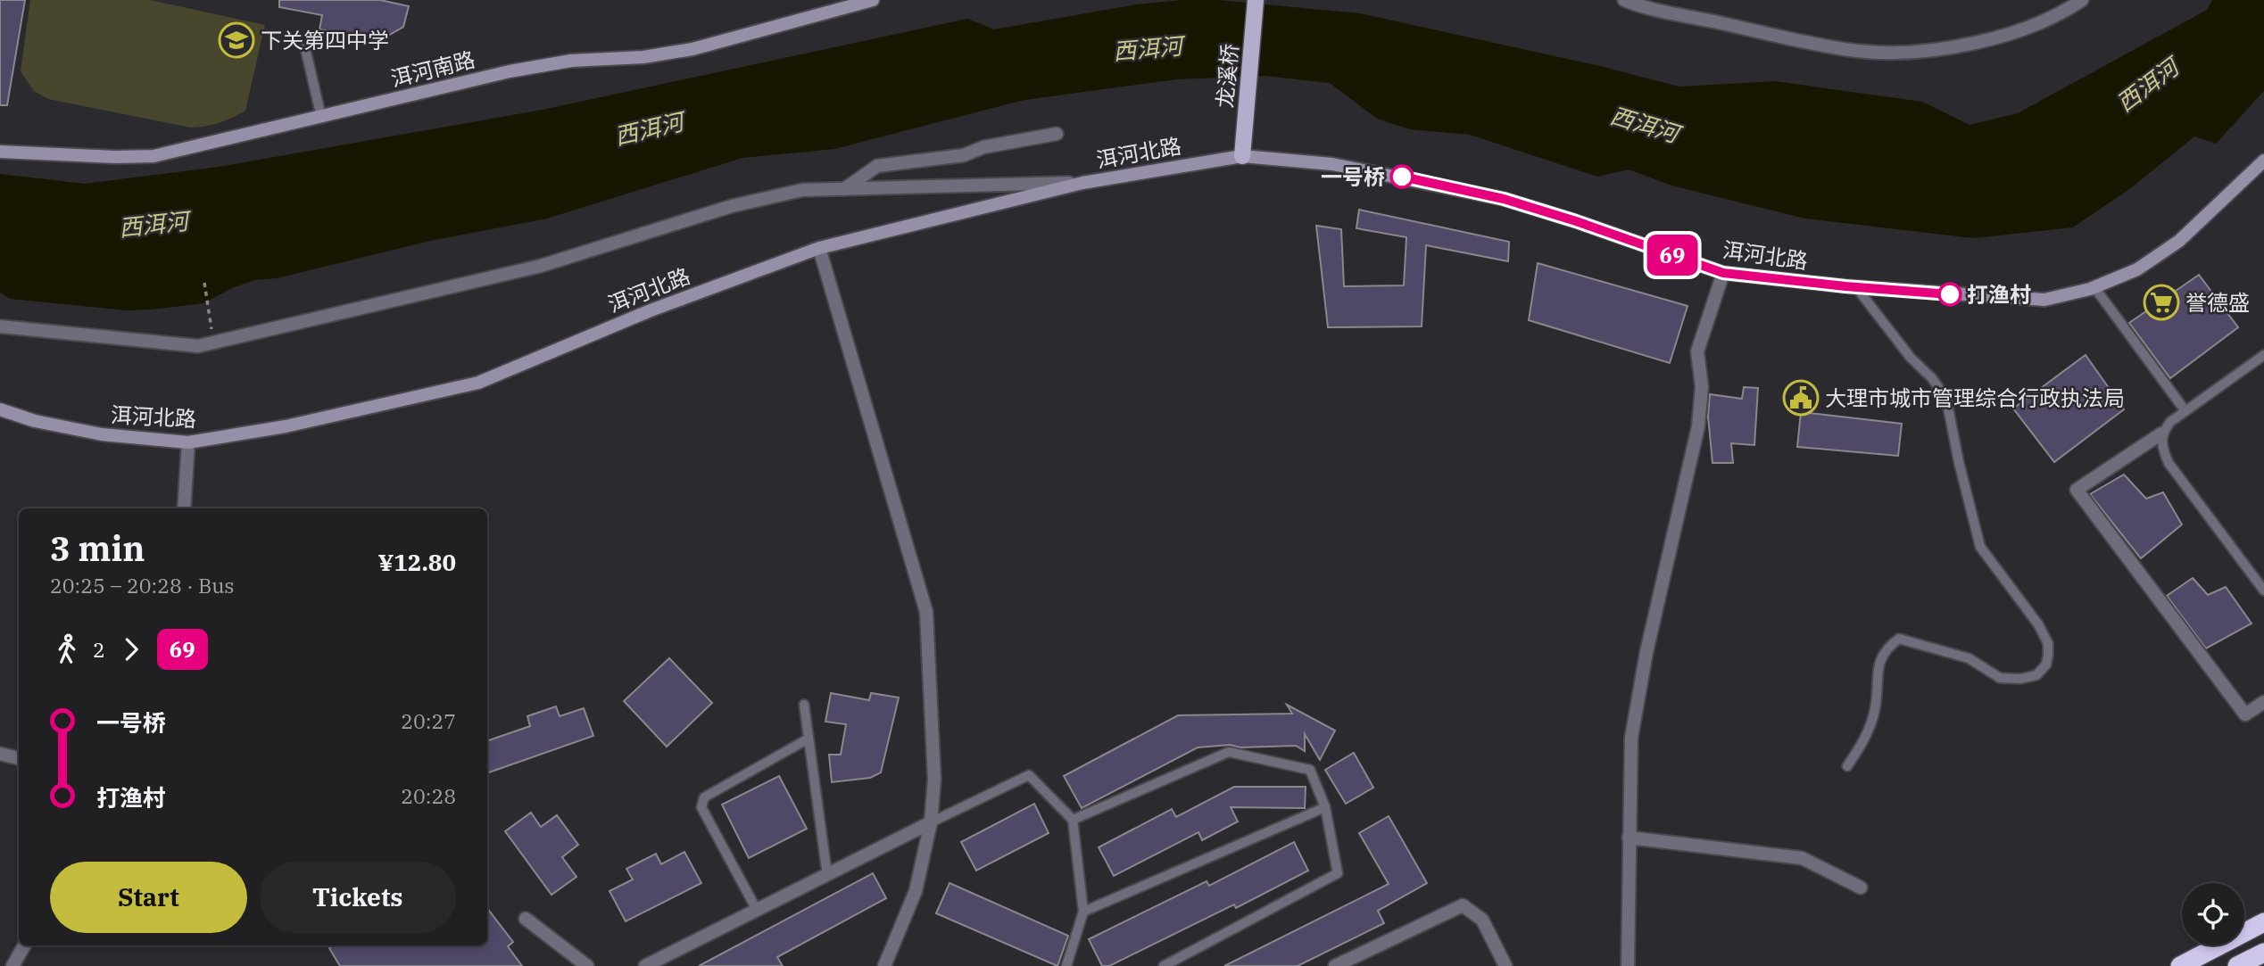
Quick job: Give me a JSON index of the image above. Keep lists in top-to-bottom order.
{
  "streets": {
    "main road": ["龙溪桥"],
    "street": ["洱河南路", "洱河北路"]
  },
  "crossings": [
    ["龙溪桥", "洱河北路"]
  ],
  "water": ["西洱河"],
  "places": {
    "school or university": ["下关第四中学"],
    "other": ["一号桥", "打渔村"],
    "supermarket": ["誉德盛"],
    "public building": ["大理市城市管理综合行政执法局"]
  },
  "lines": ["bus line 69"],
  "page": {
    "on_map": "69",
    "heading": ["3 min", "20:25 – 20:28 · Bus", "¥12.80"],
    "legs": ["2", "69"],
    "list": [
      {
        "name": "一号桥",
        "value": "20:27"
      },
      {
        "name": "打渔村",
        "value": "20:28"
      }
    ],
    "buttons": ["Start", "Tickets"]
  }
}
